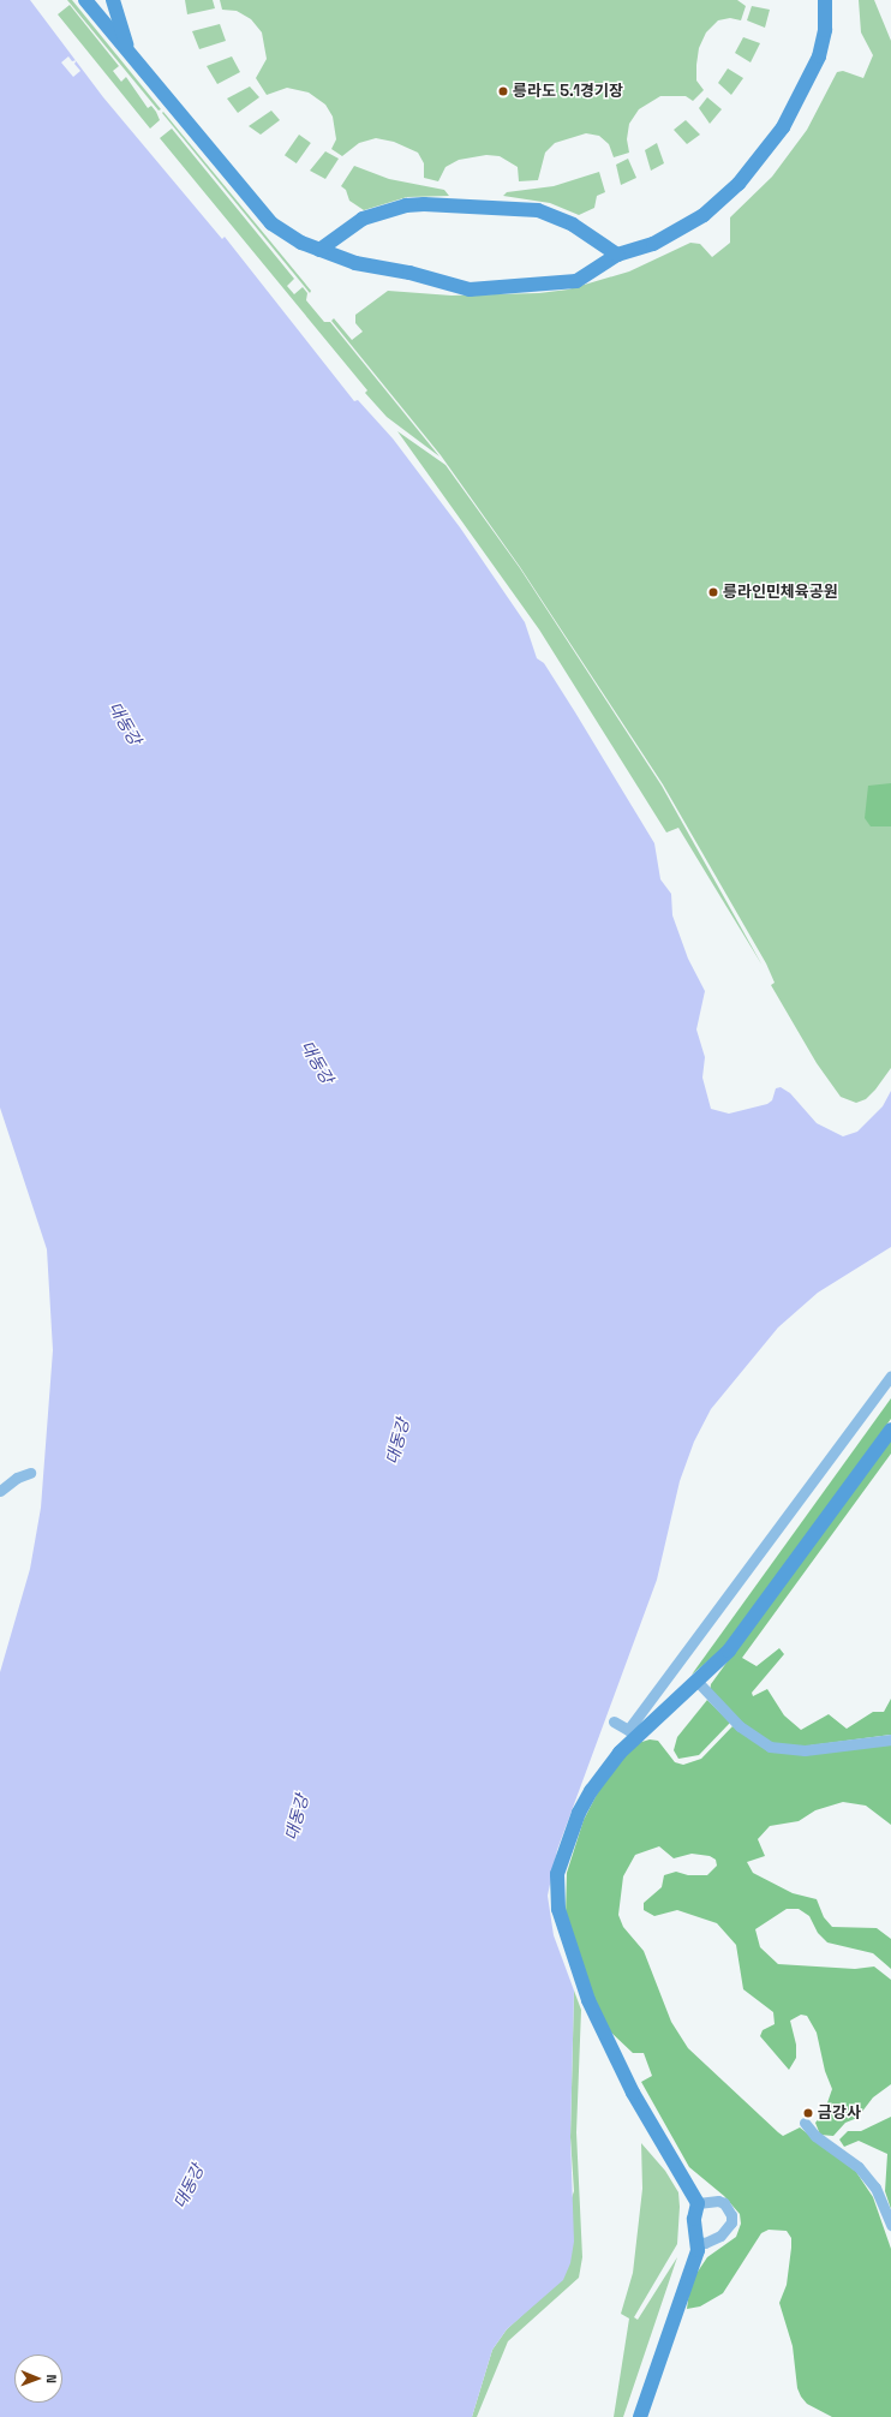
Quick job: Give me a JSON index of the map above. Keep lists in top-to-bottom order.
{
  "water": ["대동강"],
  "places": ["릉라도 5.1경기장", "릉라인민체육공원", "금강사"],
  "north": "right"
}
